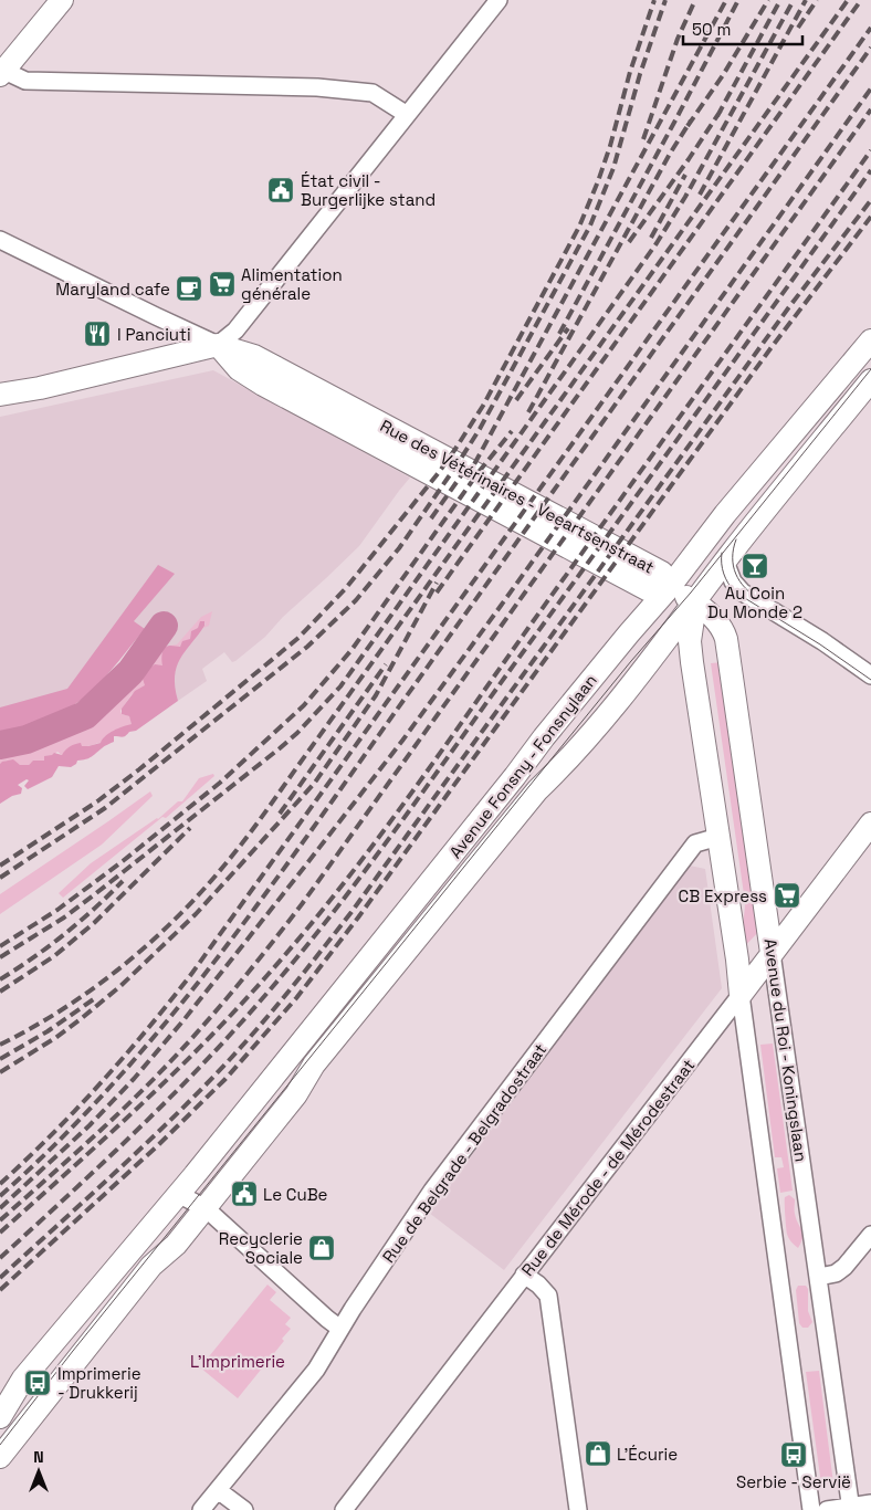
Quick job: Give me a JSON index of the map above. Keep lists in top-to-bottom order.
{
  "streets": {
    "main road": [
      "Rue des Vétérinaires - Veeartsenstraat",
      "Avenue Fonsny - Fonsnylaan",
      "Avenue du Roi - Koningslaan",
      "Rue de Mérode - de Mérodestraat"
    ],
    "street": ["Rue de Belgrade - Belgradostraat"]
  },
  "crossings": [
    ["Rue des Vétérinaires - Veeartsenstraat", "Avenue Fonsny - Fonsnylaan"],
    ["Rue des Vétérinaires - Veeartsenstraat", "Avenue du Roi - Koningslaan"],
    ["Avenue Fonsny - Fonsnylaan", "Avenue du Roi - Koningslaan"],
    ["Avenue du Roi - Koningslaan", "Rue de Mérode - de Mérodestraat"]
  ],
  "parks": ["L'Imprimerie"],
  "places": {
    "public building": ["État civil - Burgerlijke stand", "Le CuBe"],
    "supermarket": ["Alimentation générale", "CB Express"],
    "cafe": ["Maryland cafe"],
    "restaurant": ["I Panciuti"],
    "bar": ["Au Coin Du Monde 2"],
    "shop": ["Recyclerie Sociale", "L'Écurie"],
    "bus stop": ["Imprimerie - Drukkerij", "Serbie - Servië"]
  },
  "scale_bar": "50 m",
  "north": "top"
}
